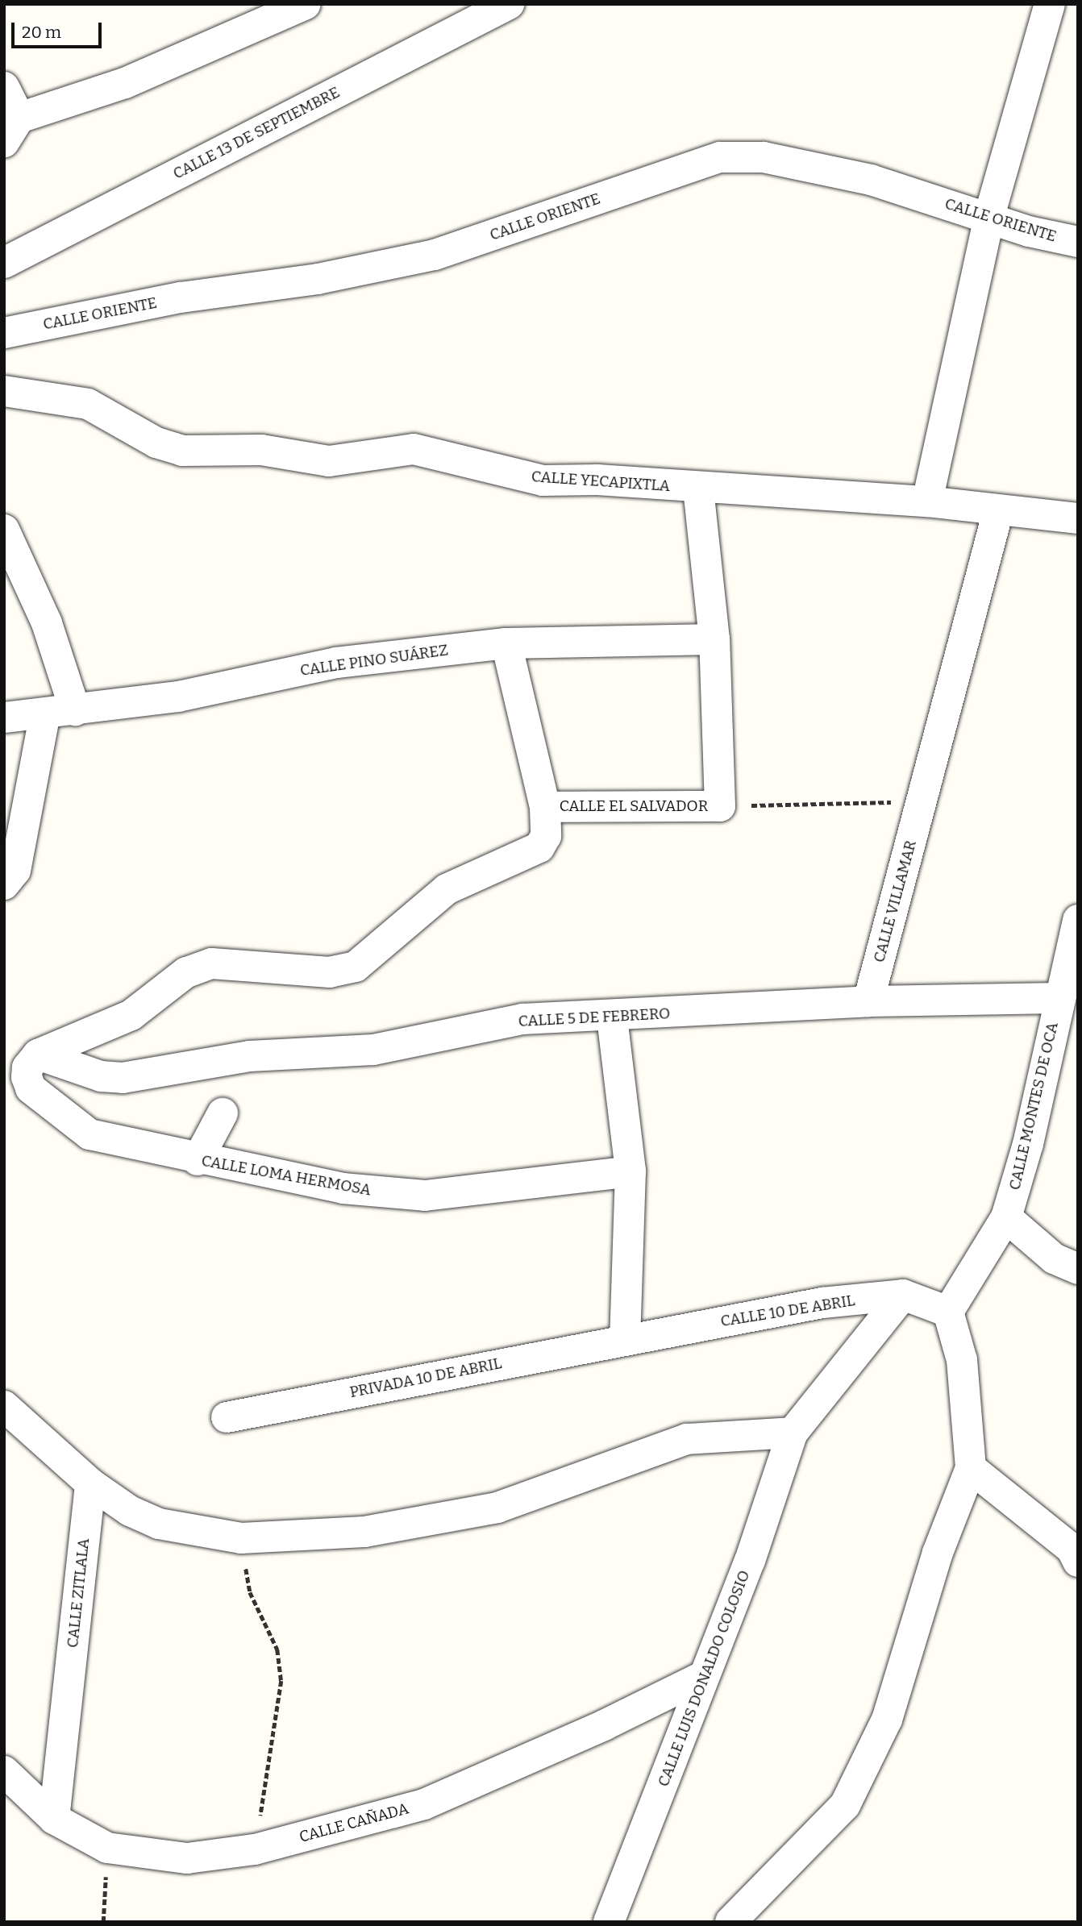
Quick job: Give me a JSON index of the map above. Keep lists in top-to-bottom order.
{
  "streets": {
    "street": [
      "CALLE 13 DE SEPTIEMBRE",
      "CALLE ORIENTE",
      "CALLE YECAPIXTLA",
      "CALLE PINO SUÁREZ",
      "CALLE EL SALVADOR",
      "CALLE VILLAMAR",
      "CALLE 5 DE FEBRERO",
      "CALLE MONTES DE OCA",
      "CALLE LOMA HERMOSA",
      "CALLE 10 DE ABRIL",
      "PRIVADA 10 DE ABRIL",
      "CALLE ZITLALA",
      "CALLE LUIS DONALDO COLOSIO",
      "CALLE CAÑADA"
    ]
  },
  "crossings": [
    ["CALLE YECAPIXTLA", "CALLE VILLAMAR"],
    ["CALLE EL SALVADOR", "CALLE VILLAMAR"],
    ["CALLE EL SALVADOR", "CALLE 5 DE FEBRERO"],
    ["CALLE EL SALVADOR", "CALLE LOMA HERMOSA"],
    ["CALLE VILLAMAR", "CALLE 5 DE FEBRERO"],
    ["CALLE 5 DE FEBRERO", "CALLE MONTES DE OCA"],
    ["CALLE 5 DE FEBRERO", "CALLE LOMA HERMOSA"],
    ["CALLE MONTES DE OCA", "CALLE 10 DE ABRIL"],
    ["CALLE 10 DE ABRIL", "PRIVADA 10 DE ABRIL"],
    ["CALLE 10 DE ABRIL", "CALLE LUIS DONALDO COLOSIO"],
    ["CALLE ZITLALA", "CALLE CAÑADA"],
    ["CALLE LUIS DONALDO COLOSIO", "CALLE CAÑADA"]
  ],
  "scale_bar": "20 m"
}
